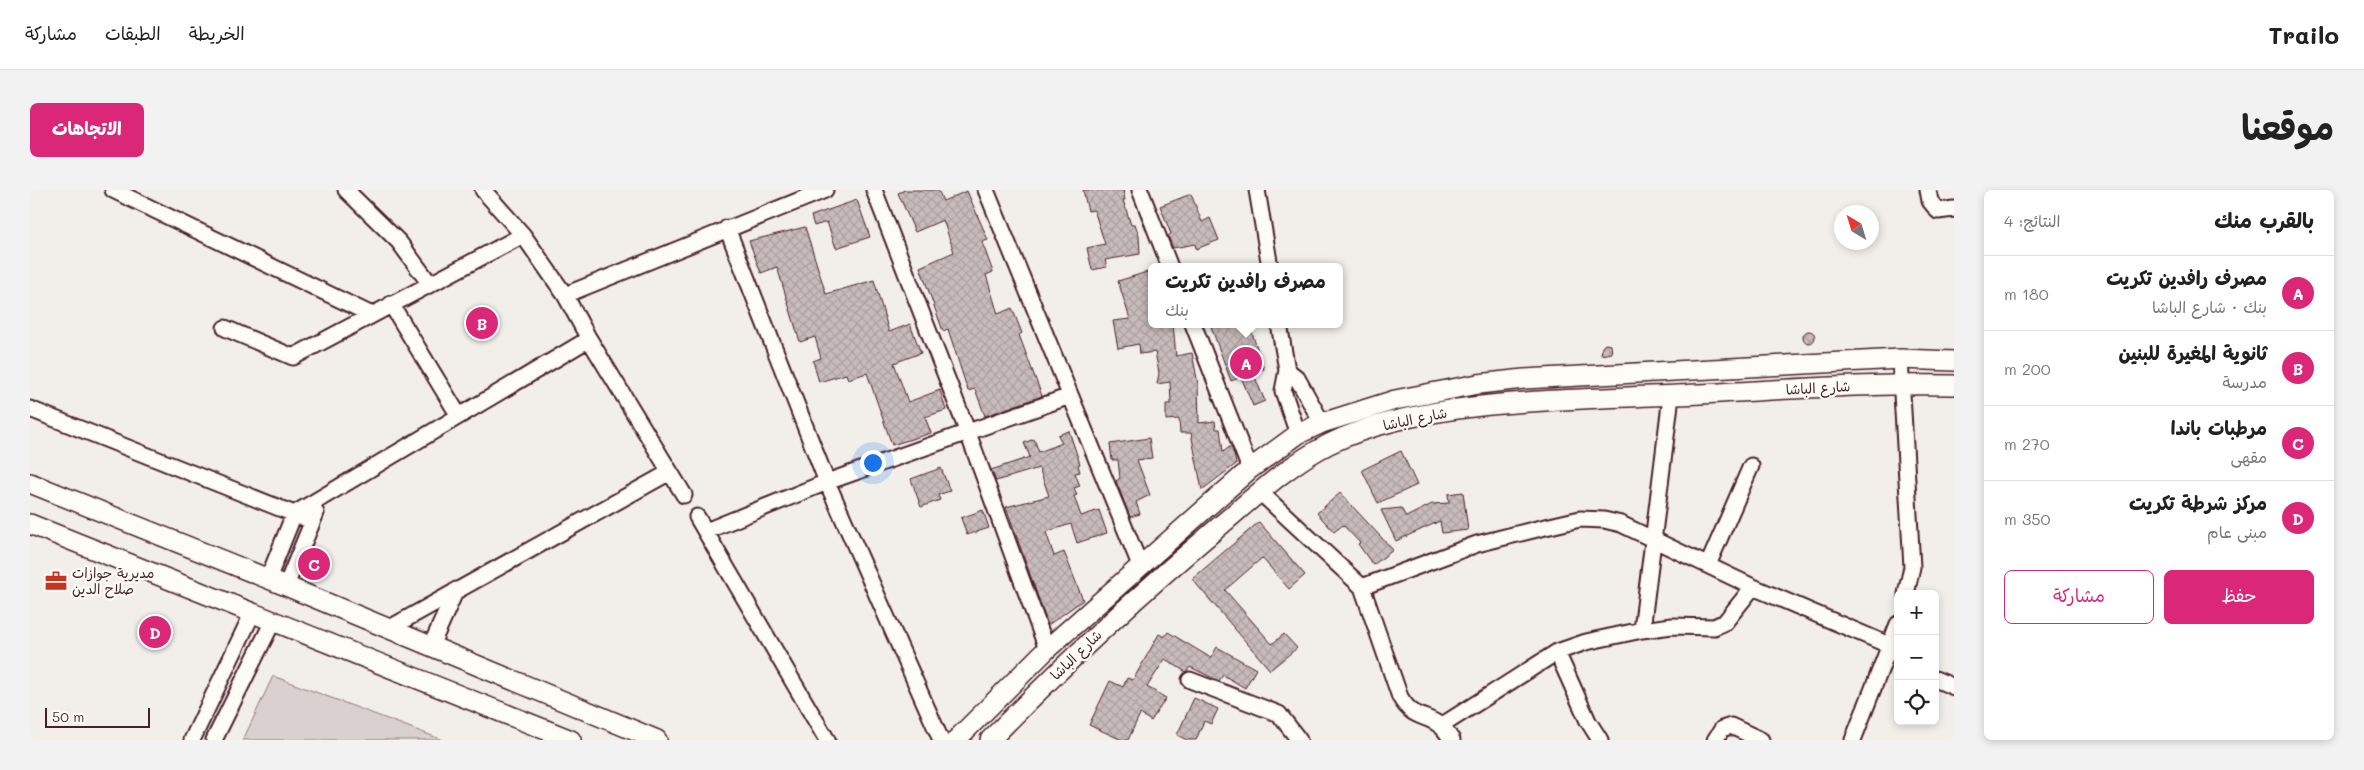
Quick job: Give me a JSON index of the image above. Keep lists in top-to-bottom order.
{
  "streets": {
    "main road": ["شارع الباشا"]
  },
  "places": {
    "office": ["مديرية جوازات صلاح الدين"]
  },
  "scale_bar": "50 m",
  "north": "top left",
  "page": {
    "header": "Trailo",
    "nav": ["الخريطة", "الطبقات", "مشاركة"],
    "title": "موقعنا",
    "buttons": [
      "الاتجاهات",
      ["حفظ", "مشاركة"]
    ],
    "heading": ["بالقرب منك", "النتائج: 4"],
    "list": [
      {
        "mark": "A",
        "name": "مصرف رافدين تكريت",
        "note": "بنك · شارع الباشا",
        "value": "180 m"
      },
      {
        "mark": "B",
        "name": "ثانوية المغيرة للبنين",
        "note": "مدرسة",
        "value": "200 m"
      },
      {
        "mark": "C",
        "name": "مرطبات باندا",
        "note": "مقهى",
        "value": "270 m"
      },
      {
        "mark": "D",
        "name": "مركز شرطة تكريت",
        "note": "مبنى عام",
        "value": "350 m"
      }
    ],
    "popup": ["مصرف رافدين تكريت", "بنك"],
    "pins": [
      "B",
      "A",
      "C",
      "D"
    ],
    "map_buttons": ["+", "−"],
    "scale": "50 m"
  }
}
